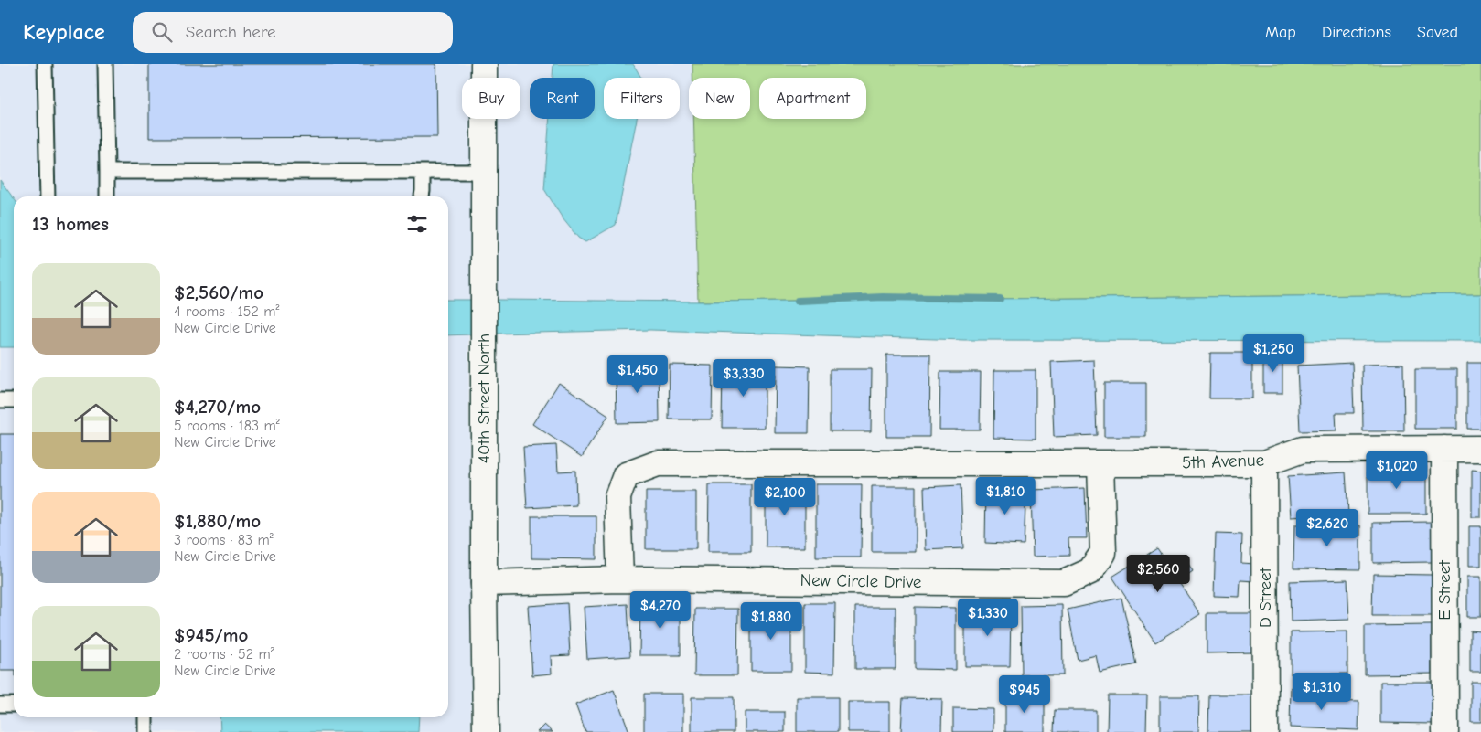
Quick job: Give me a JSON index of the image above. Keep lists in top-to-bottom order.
{
  "streets": {
    "street": [
      "40th Street North",
      "5th Avenue",
      "New Circle Drive",
      "E Street",
      "D Street"
    ]
  },
  "crossings": [
    ["40th Street North", "New Circle Drive"],
    ["5th Avenue", "New Circle Drive"],
    ["5th Avenue", "E Street"],
    ["5th Avenue", "D Street"]
  ],
  "page": {
    "header": "Keyplace",
    "search": "Search here",
    "nav": ["Map", "Directions", "Saved"],
    "chip": [
      "Buy",
      "Rent",
      "Filters",
      "New",
      "Apartment"
    ],
    "heading": "13 homes",
    "list": [
      {
        "name": "$2,560/mo",
        "note": "4 rooms · 152 m² · New Circle Drive"
      },
      {
        "name": "$4,270/mo",
        "note": "5 rooms · 183 m² · New Circle Drive"
      },
      {
        "name": "$1,880/mo",
        "note": "3 rooms · 83 m² · New Circle Drive"
      },
      {
        "name": "$945/mo",
        "note": "2 rooms · 52 m² · New Circle Drive"
      }
    ],
    "price": [
      "$1,250",
      "$1,450",
      "$3,330",
      "$1,020",
      "$1,810",
      "$2,100",
      "$2,620",
      "$2,560",
      "$4,270",
      "$1,330",
      "$1,880",
      "$1,310",
      "$945"
    ]
  }
}
